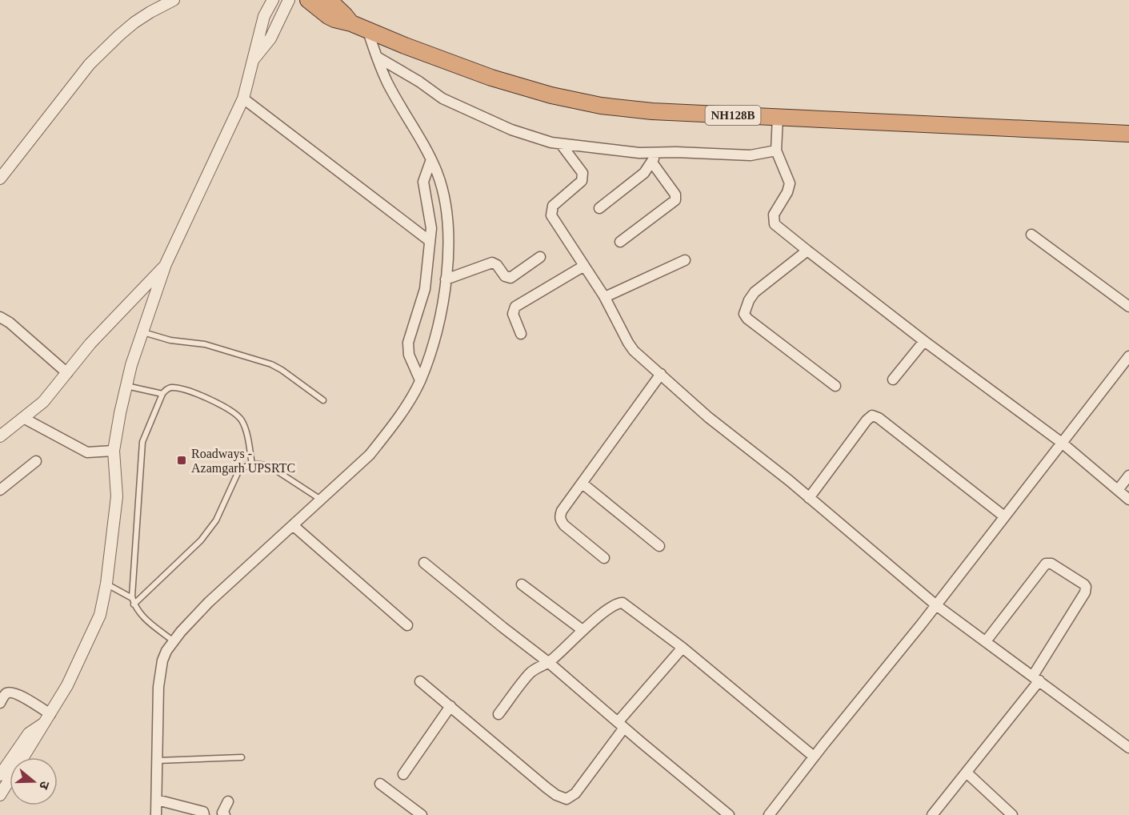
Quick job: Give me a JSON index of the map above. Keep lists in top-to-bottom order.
{
  "streets": {
    "highway": ["NH128B"]
  },
  "places": {
    "transit": ["Roadways - Azamgarh UPSRTC"]
  },
  "north": "right"
}
